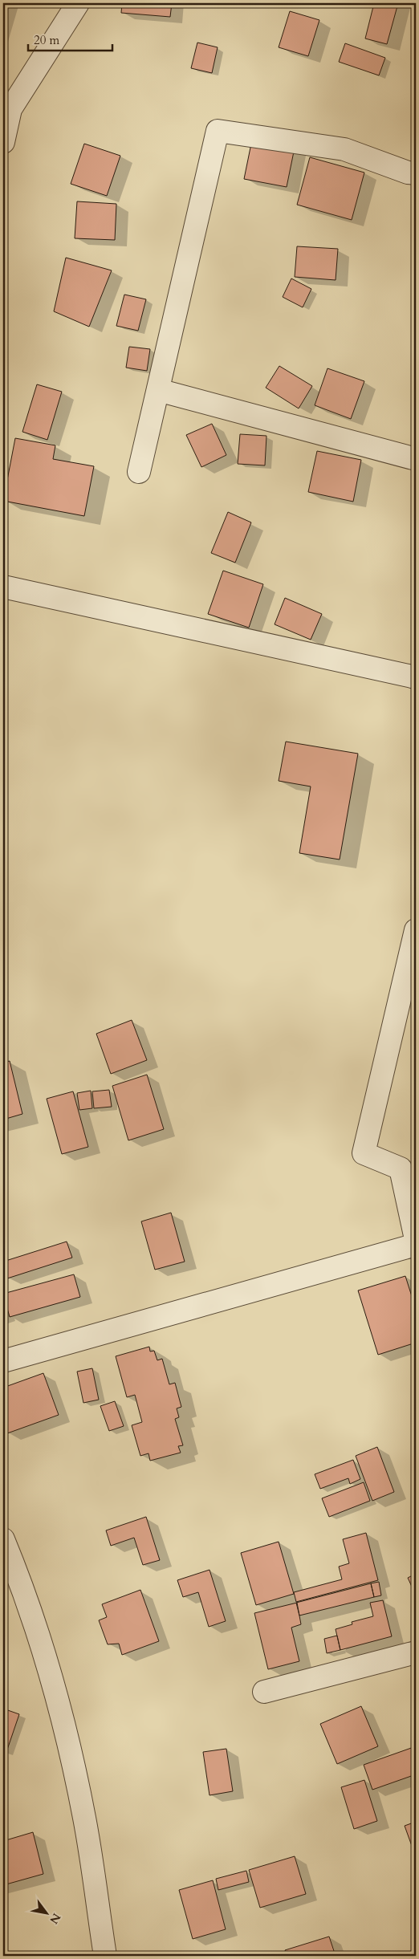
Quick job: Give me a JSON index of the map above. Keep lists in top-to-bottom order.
{
  "scale_bar": "20 m",
  "north": "bottom right"
}
